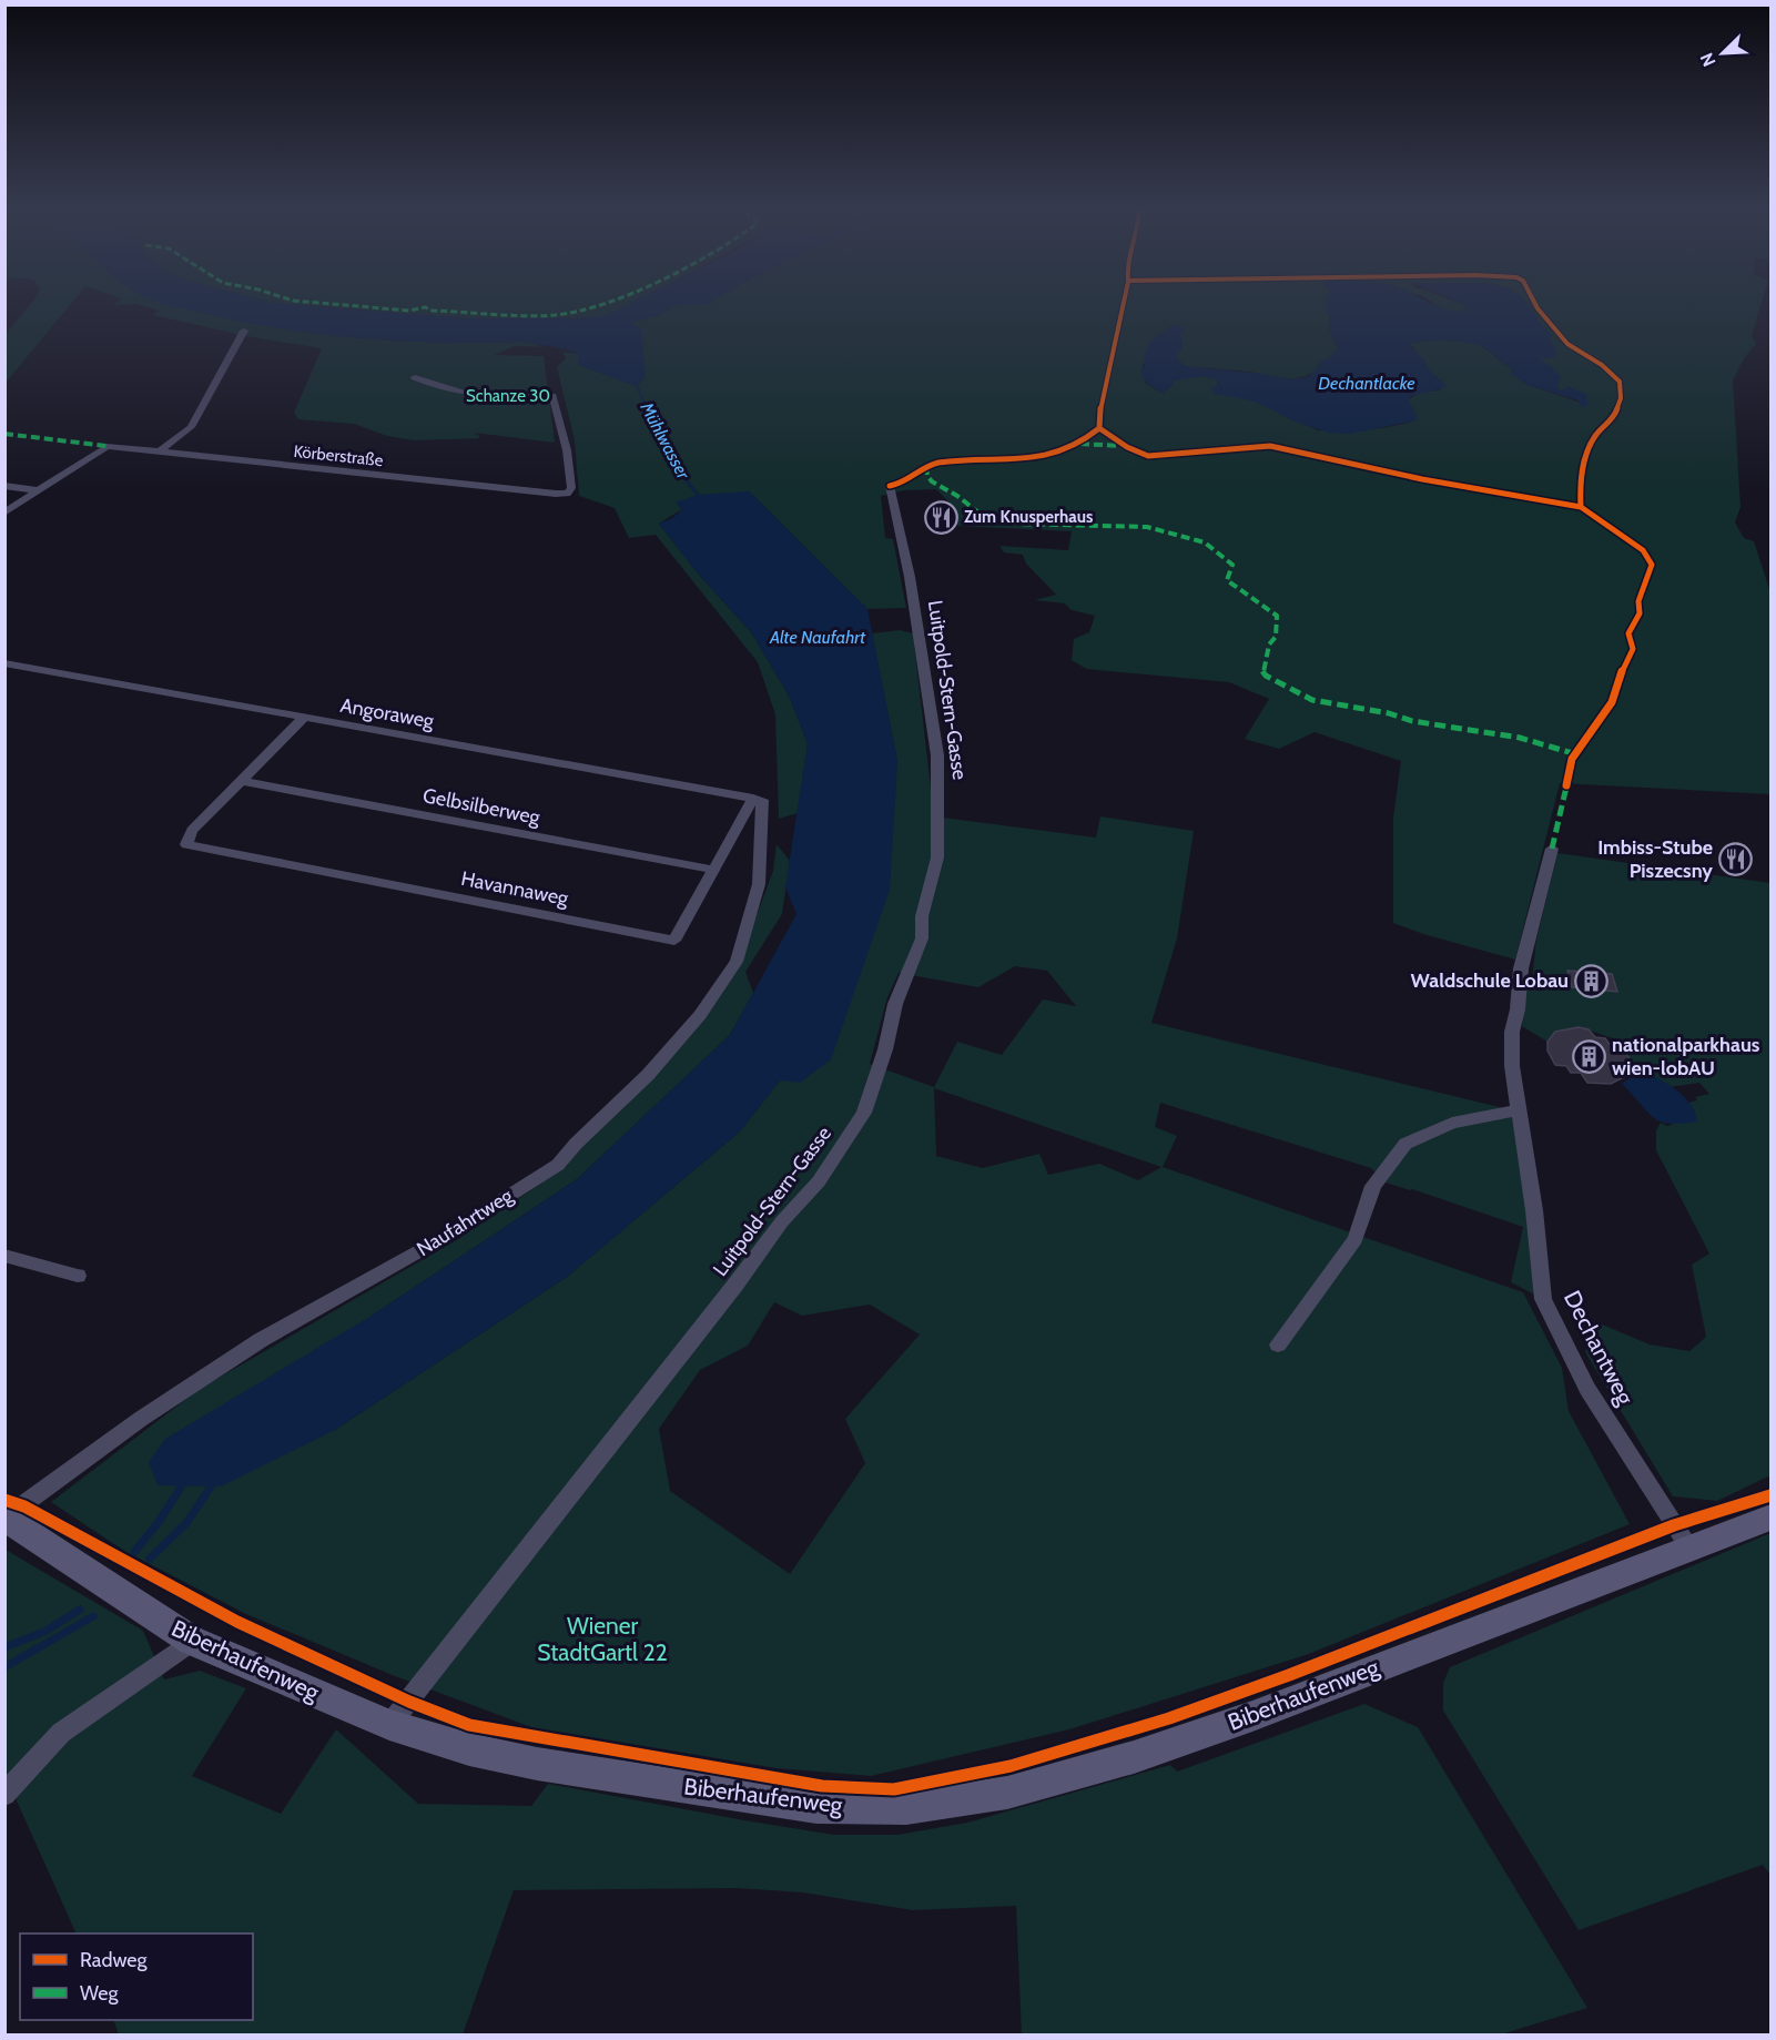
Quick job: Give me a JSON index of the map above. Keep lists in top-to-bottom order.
{
  "streets": {
    "main road": ["Biberhaufenweg"],
    "street": [
      "Körberstraße",
      "Luitpold-Stern-Gasse",
      "Angoraweg",
      "Gelbsilberweg",
      "Havannaweg",
      "Naufahrtweg",
      "Dechantweg"
    ]
  },
  "crossings": [
    ["Luitpold-Stern-Gasse", "Biberhaufenweg"],
    ["Angoraweg", "Havannaweg"],
    ["Angoraweg", "Naufahrtweg"],
    ["Gelbsilberweg", "Havannaweg"],
    ["Havannaweg", "Naufahrtweg"],
    ["Naufahrtweg", "Biberhaufenweg"],
    ["Dechantweg", "Biberhaufenweg"]
  ],
  "water": ["Dechantlacke", "Mühlwasser", "Alte Naufahrt"],
  "parks": ["Schanze 30", "Wiener StadtGartl 22"],
  "places": {
    "restaurant": ["Zum Knusperhaus", "Imbiss-Stube Piszecsny"],
    "building": ["Waldschule Lobau", "nationalparkhaus wien-lobAU"]
  },
  "legend": ["Radweg", "Weg"],
  "north": "bottom left"
}
